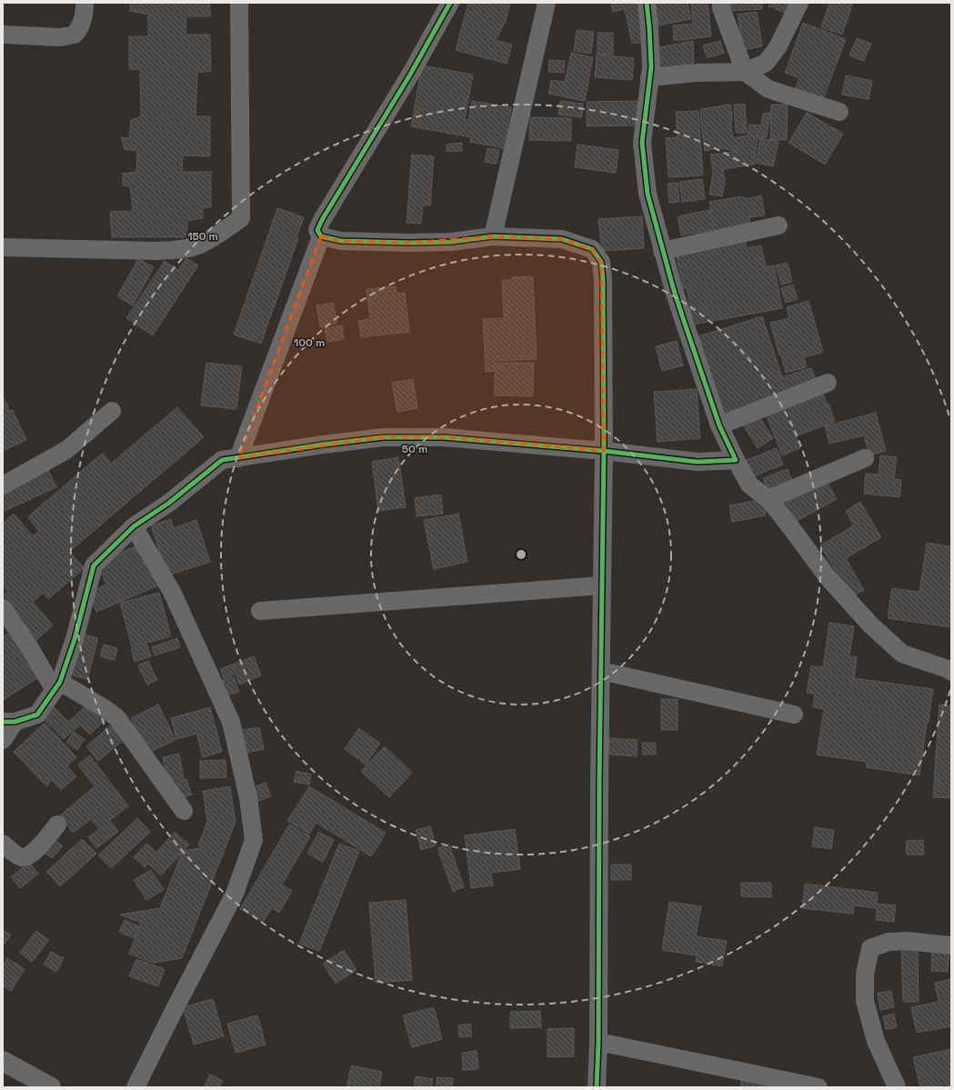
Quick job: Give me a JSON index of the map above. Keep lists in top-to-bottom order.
{
  "rings": ["150 m", "100 m", "50 m"]
}
